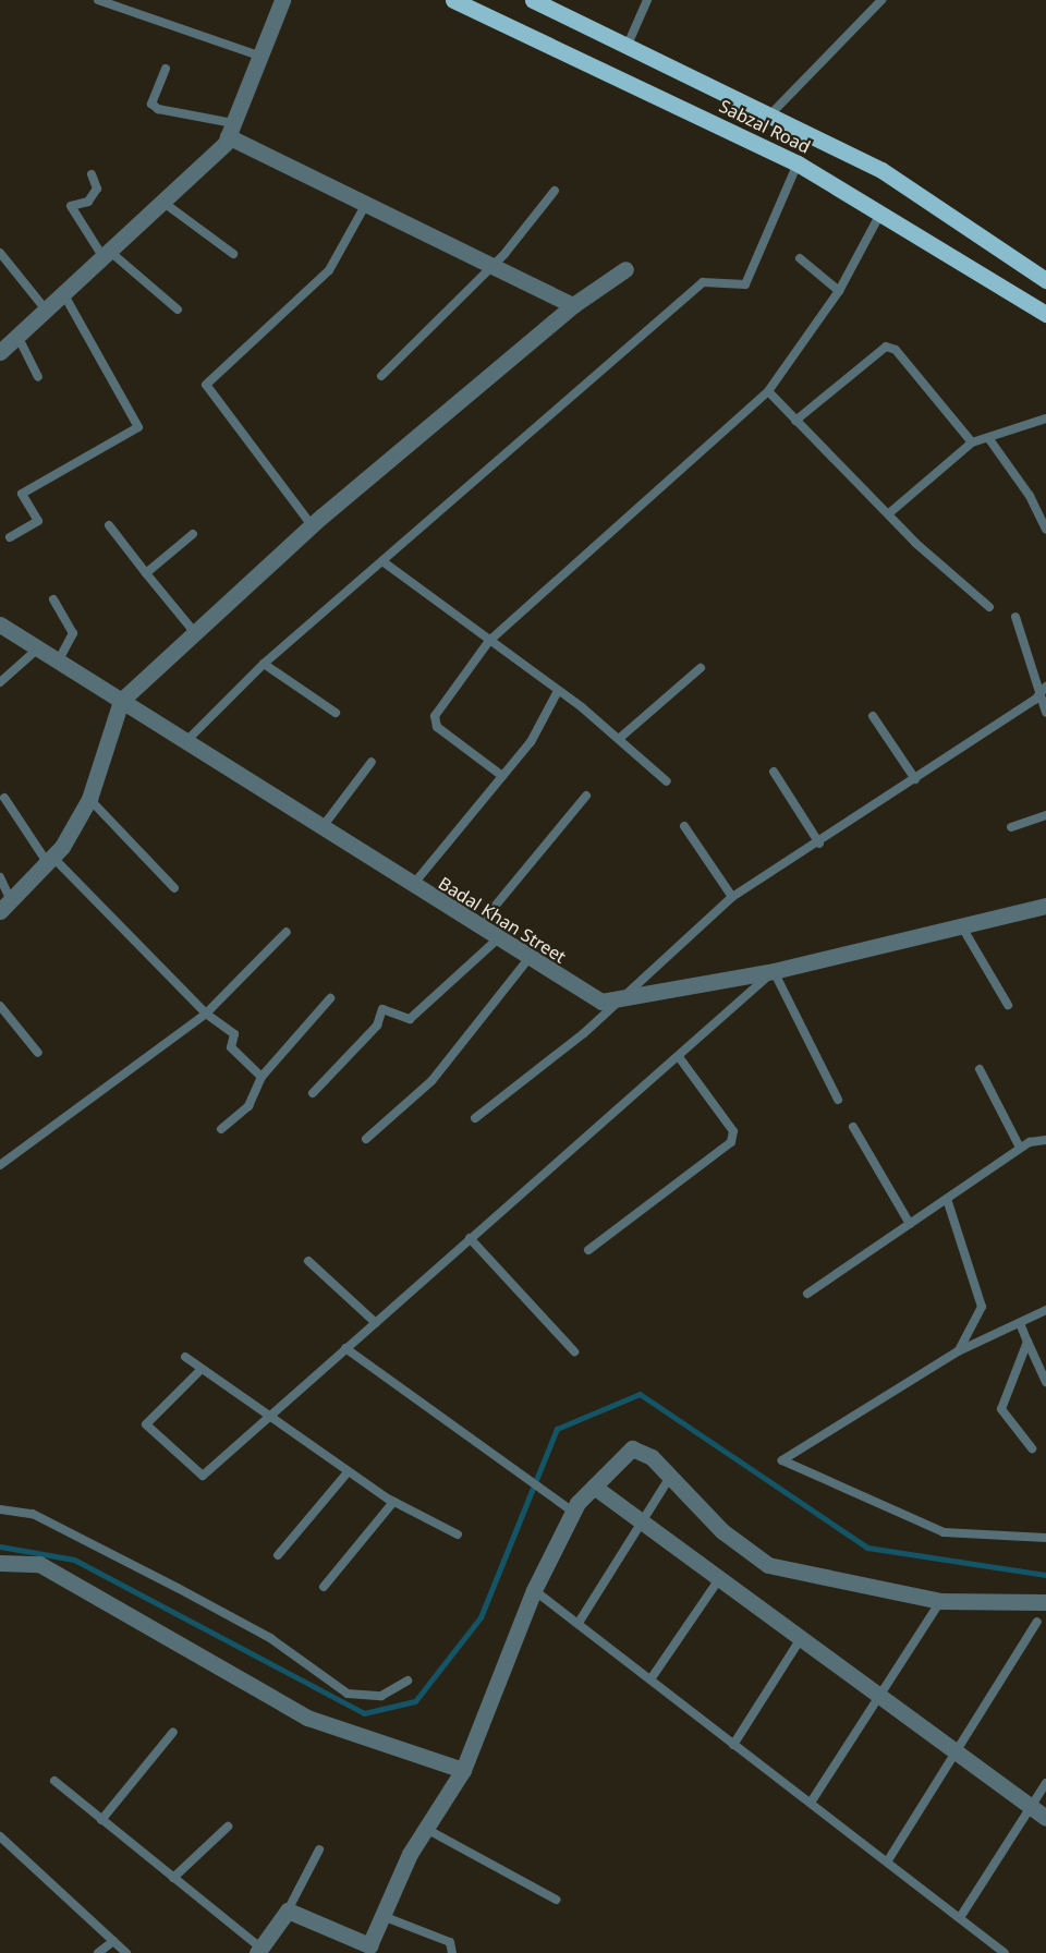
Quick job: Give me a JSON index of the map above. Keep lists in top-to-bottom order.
{
  "streets": {
    "main road": ["Sabzal Road"],
    "street": ["Badal Khan Street"]
  }
}
